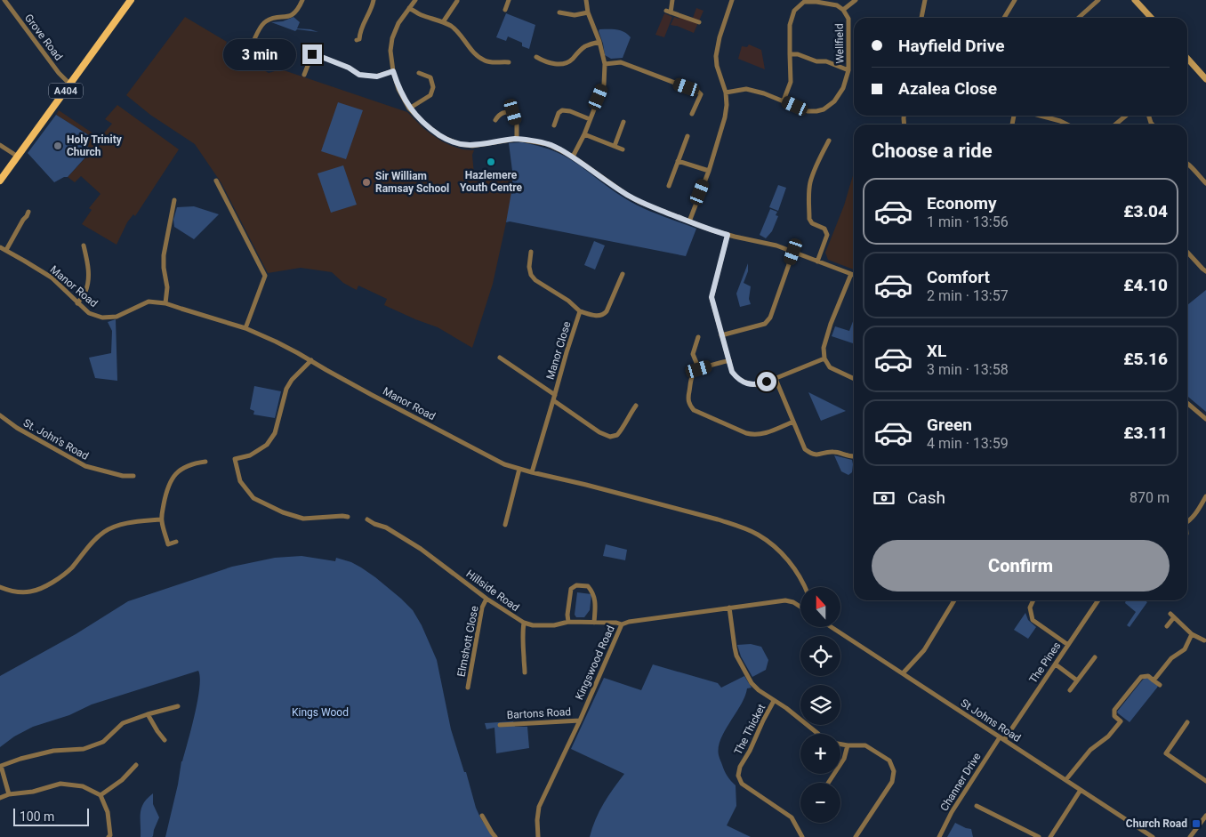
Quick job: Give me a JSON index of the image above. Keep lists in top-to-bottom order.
{
  "streets": {
    "main road": ["A404"],
    "street": [
      "Grove Road",
      "Wellfield",
      "Manor Road",
      "Manor Close",
      "St. John's Road",
      "Hillside Road",
      "Elmshott Close",
      "Kingswood Road",
      "The Pines",
      "Bartons Road",
      "St Johns Road",
      "The Thicket",
      "Channer Drive"
    ]
  },
  "crossings": [
    ["Grove Road", "A404"],
    ["Manor Road", "Manor Close"],
    ["Hillside Road", "Elmshott Close"],
    ["Hillside Road", "Kingswood Road"],
    ["Kingswood Road", "Bartons Road"],
    ["The Pines", "St Johns Road"],
    ["The Pines", "Channer Drive"],
    ["St Johns Road", "Channer Drive"]
  ],
  "parks": ["Kings Wood"],
  "places": {
    "other": ["Holy Trinity Church", "Hazlemere Youth Centre", "Sir William Ramsay School"],
    "transit": ["Church Road"]
  },
  "scale_bar": "100 m",
  "north": "top",
  "page": {
    "banner": ["Hayfield Drive", "Azalea Close"],
    "bubble": "3 min",
    "heading": "Choose a ride",
    "list": [
      {
        "name": "Economy",
        "note": "1 min · 13:56",
        "value": "£3.04"
      },
      {
        "name": "Comfort",
        "note": "2 min · 13:57",
        "value": "£4.10"
      },
      {
        "name": "XL",
        "note": "3 min · 13:58",
        "value": "£5.16"
      },
      {
        "name": "Green",
        "note": "4 min · 13:59",
        "value": "£3.11"
      }
    ],
    "pay": ["Cash", "870 m"],
    "buttons": "Confirm",
    "map_buttons": ["+", "−"],
    "scale": "100 m"
  }
}
